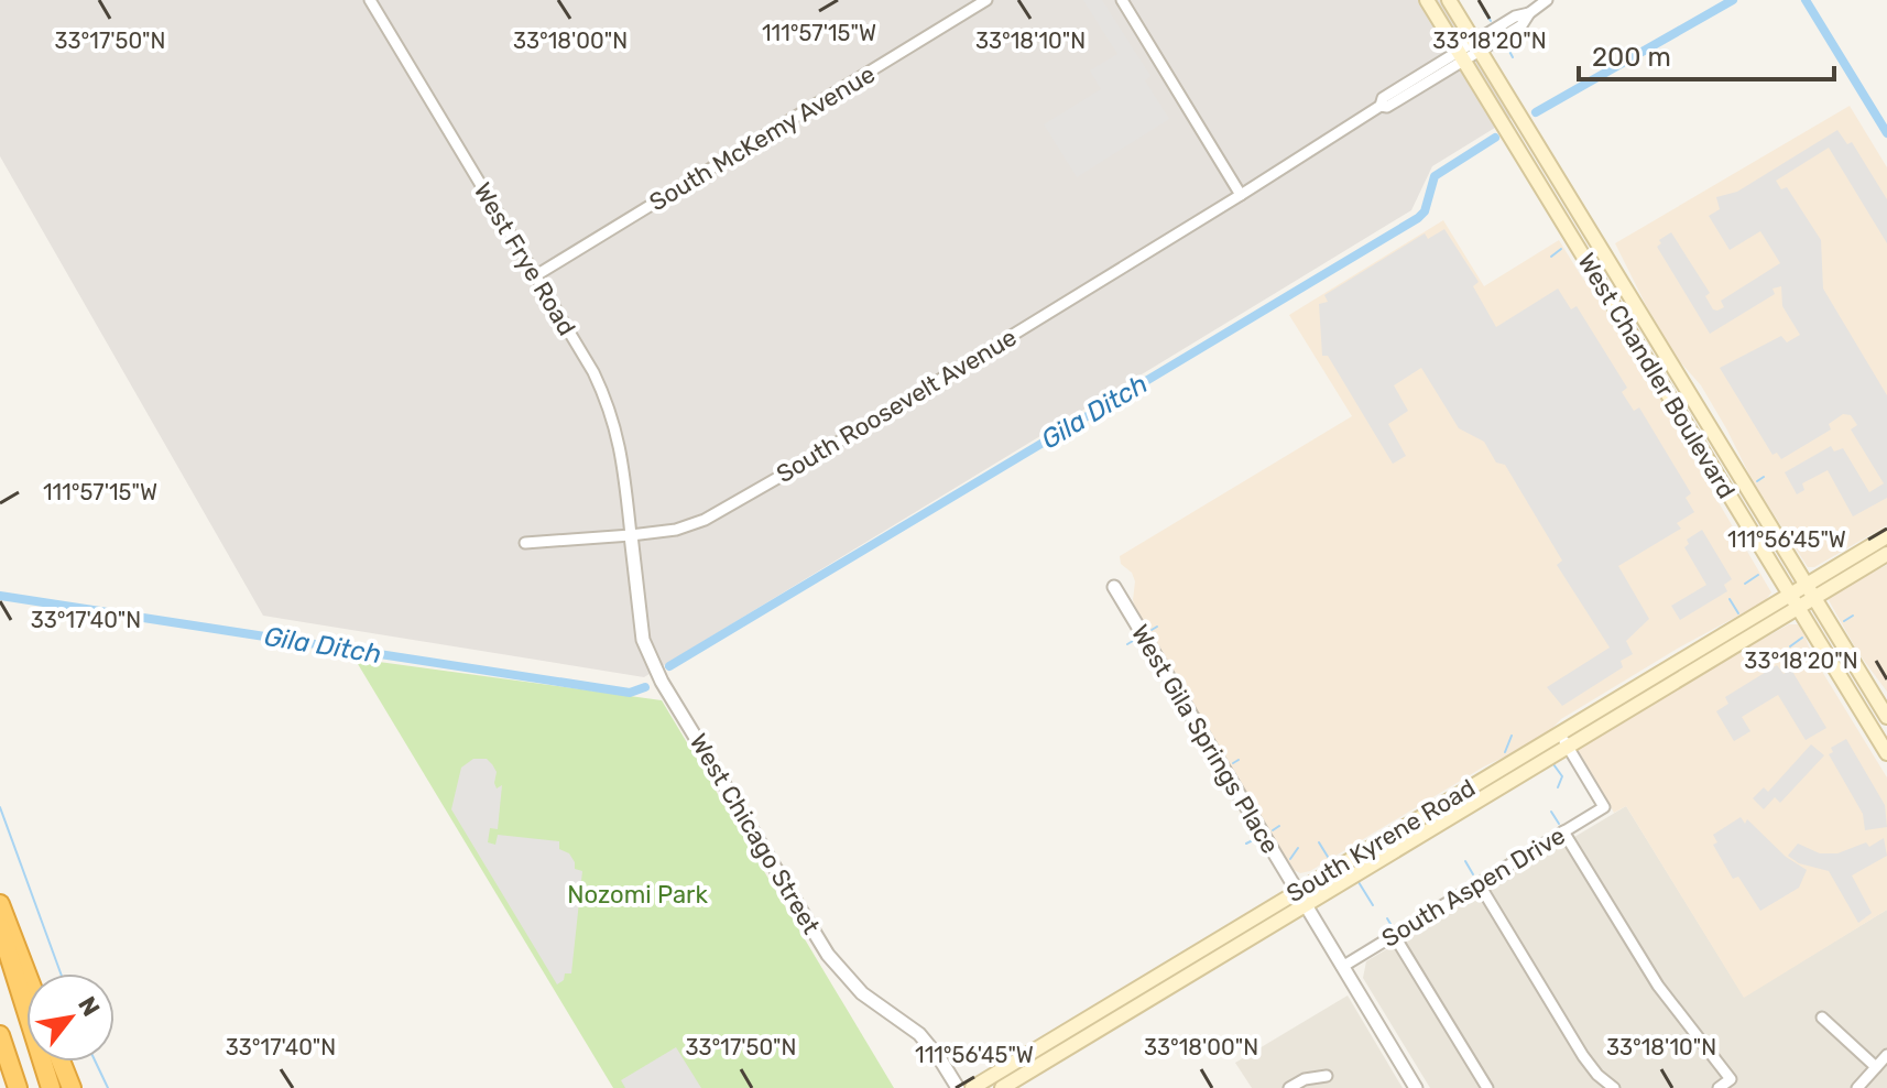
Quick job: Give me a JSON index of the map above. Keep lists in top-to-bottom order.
{
  "streets": {
    "main road": ["West Chandler Boulevard", "South Kyrene Road"],
    "street": [
      "South McKemy Avenue",
      "West Frye Road",
      "South Roosevelt Avenue",
      "West Gila Springs Place",
      "West Chicago Street",
      "South Aspen Drive"
    ]
  },
  "crossings": [
    ["South McKemy Avenue", "West Frye Road"],
    ["West Frye Road", "South Roosevelt Avenue"],
    ["West Frye Road", "West Chicago Street"],
    ["West Chandler Boulevard", "South Roosevelt Avenue"],
    ["West Chandler Boulevard", "South Kyrene Road"],
    ["South Roosevelt Avenue", "West Chicago Street"],
    ["West Gila Springs Place", "South Kyrene Road"],
    ["West Gila Springs Place", "South Aspen Drive"],
    ["South Kyrene Road", "South Aspen Drive"]
  ],
  "water": ["Gila Ditch"],
  "parks": ["Nozomi Park"],
  "scale_bar": "200 m",
  "north": "top right",
  "coordinates": [
    "111°57'15\"W",
    "33°18'10\"N",
    "33°17'50\"N",
    "33°18'00\"N",
    "33°18'20\"N",
    "111°56'45\"W",
    "33°17'40\"N"
  ]
}
